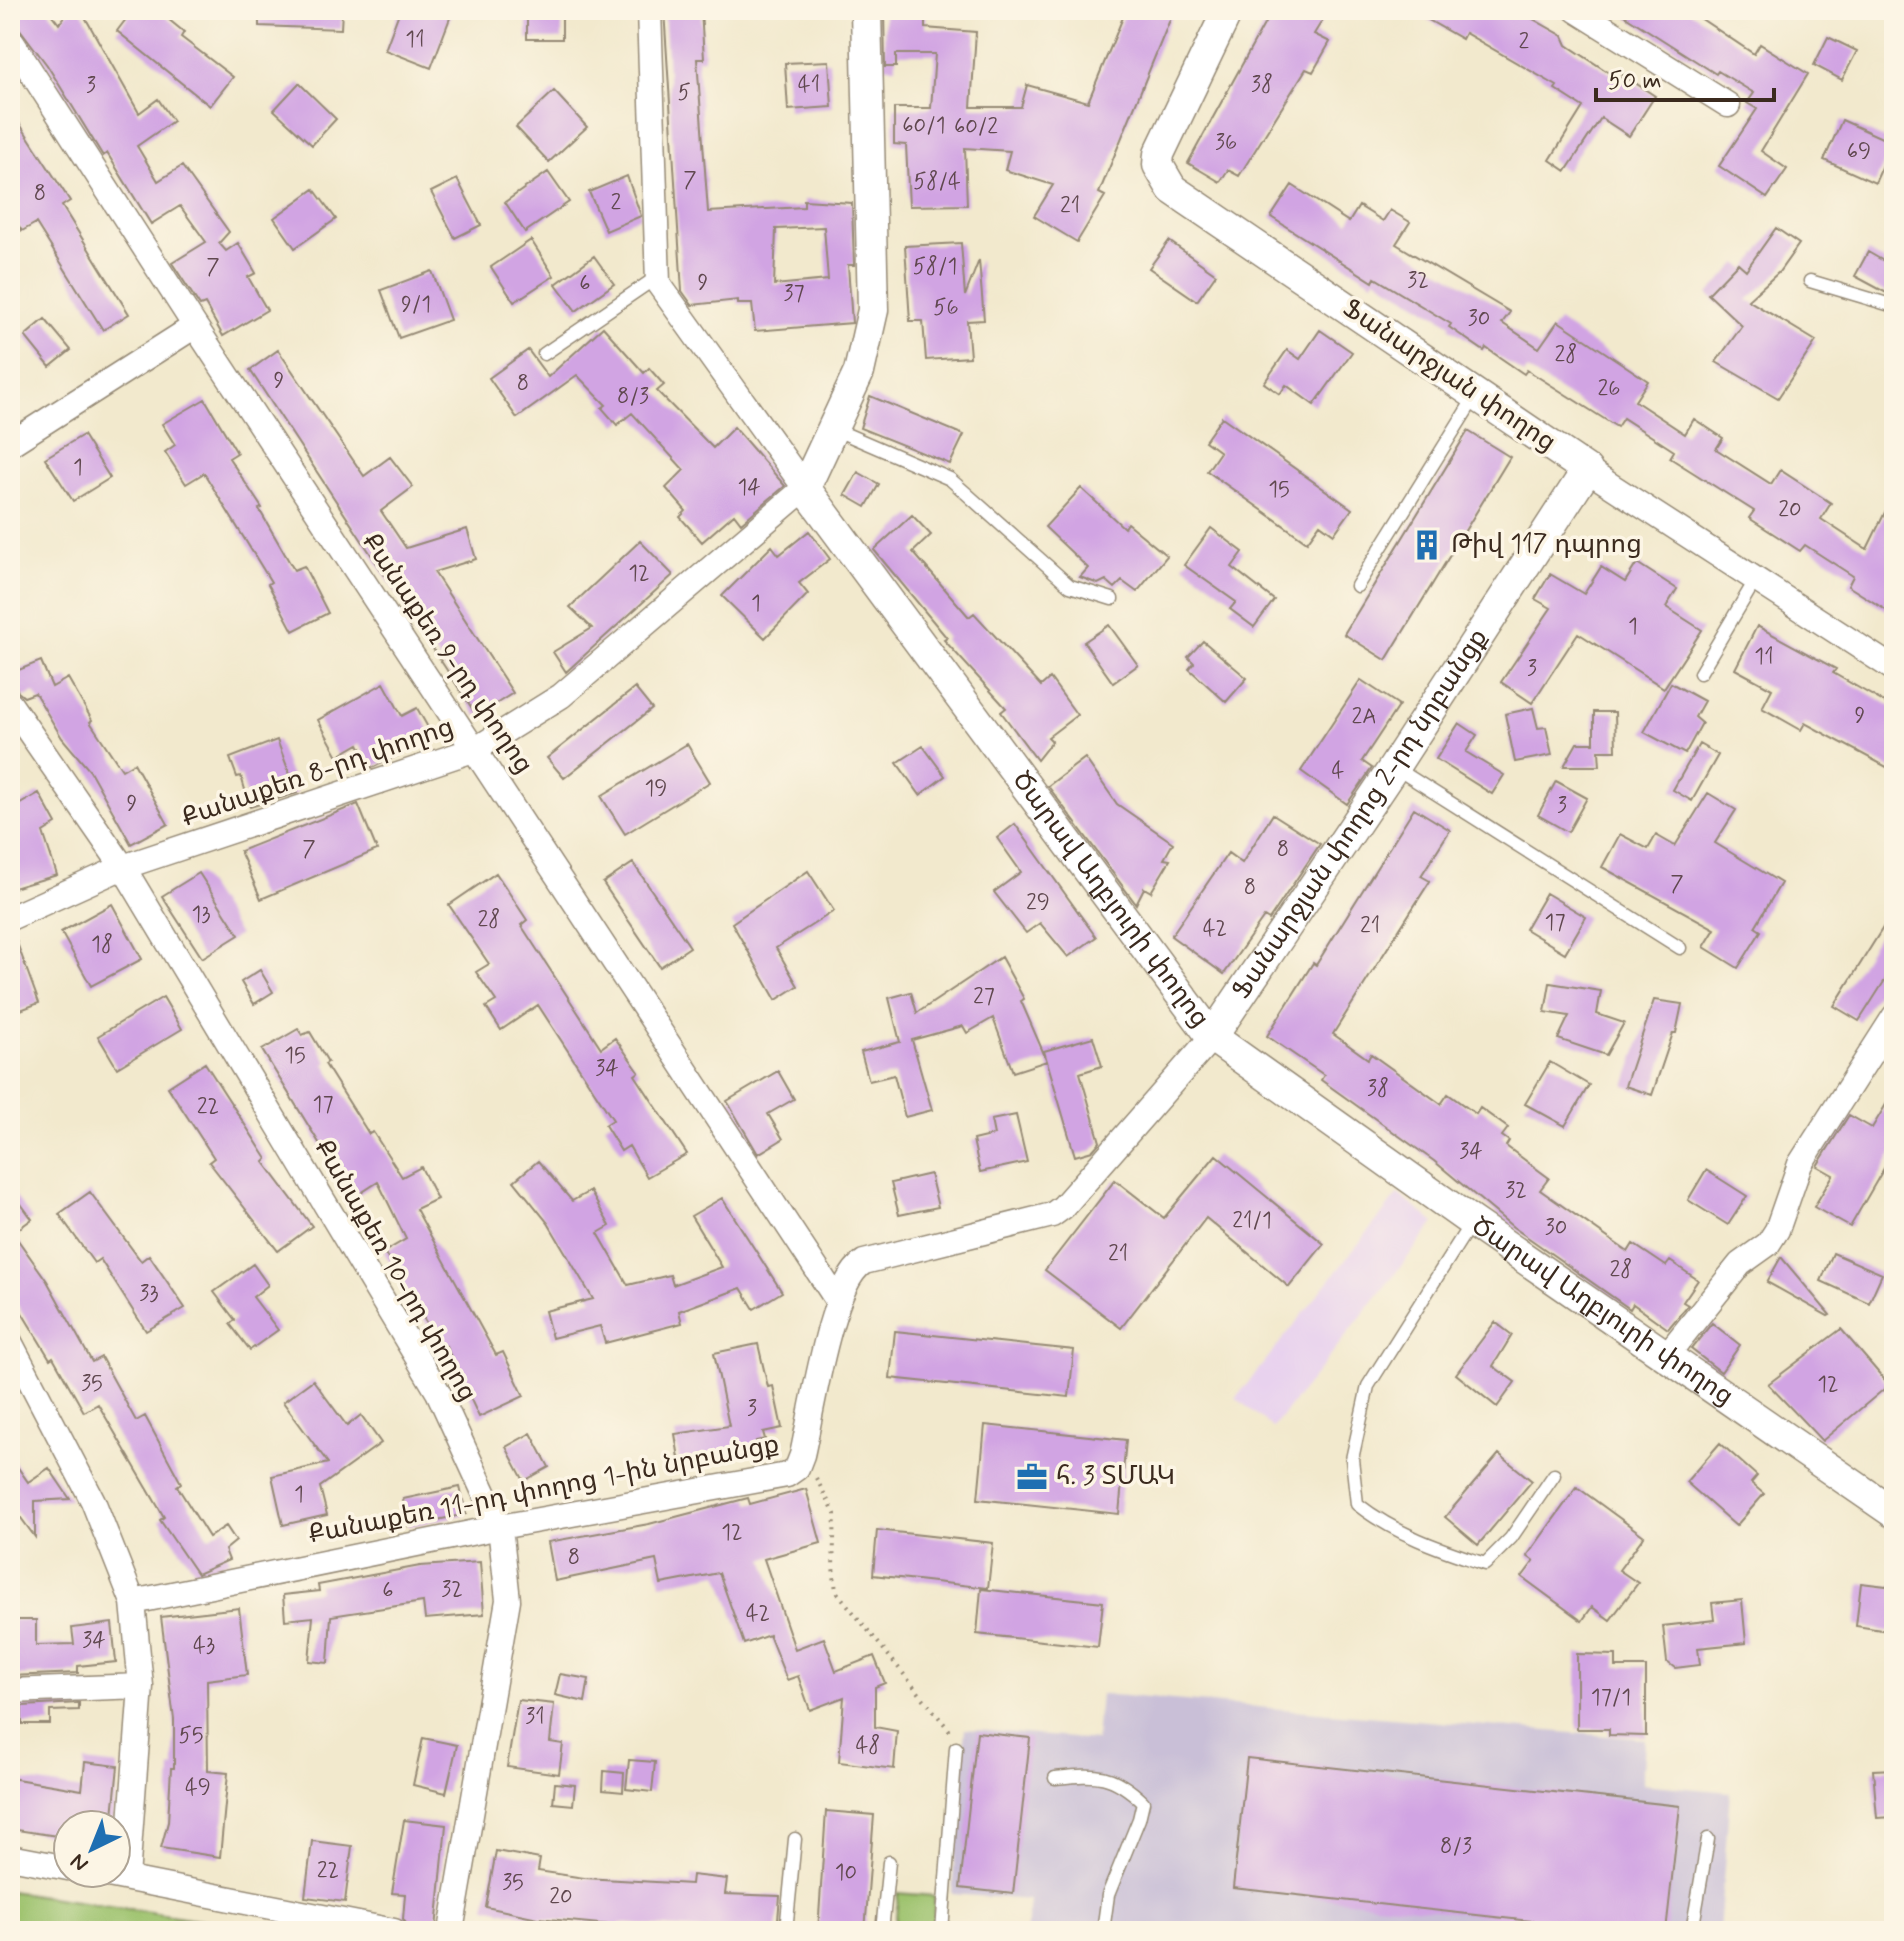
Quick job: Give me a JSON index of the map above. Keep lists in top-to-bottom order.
{
  "streets": {
    "street": [
      "Ֆանարջյան փողոց",
      "Քանաքեռ 9-րդ փողոց",
      "Քանաքեռ 8-րդ փողոց",
      "Ֆանարջյան փողոց 2-րդ նրբանցք",
      "Ծարավ Աղբյուրի փողոց",
      "Քանաքեռ 10-րդ փողոց",
      "Քանաքեռ 11-րդ փողոց 1-ին նրբանցք"
    ]
  },
  "crossings": [
    ["Ֆանարջյան փողոց", "Ֆանարջյան փողոց 2-րդ նրբանցք"],
    ["Քանաքեռ 9-րդ փողոց", "Քանաքեռ 8-րդ փողոց"],
    ["Քանաքեռ 9-րդ փողոց", "Ֆանարջյան փողոց 2-րդ նրբանցք"],
    ["Քանաքեռ 9-րդ փողոց", "Քանաքեռ 11-րդ փողոց 1-ին նրբանցք"],
    ["Քանաքեռ 8-րդ փողոց", "Ծարավ Աղբյուրի փողոց"],
    ["Քանաքեռ 8-րդ փողոց", "Քանաքեռ 10-րդ փողոց"],
    ["Ֆանարջյան փողոց 2-րդ նրբանցք", "Ծարավ Աղբյուրի փողոց"],
    ["Ֆանարջյան փողոց 2-րդ նրբանցք", "Քանաքեռ 11-րդ փողոց 1-ին նրբանցք"],
    ["Քանաքեռ 10-րդ փողոց", "Քանաքեռ 11-րդ փողոց 1-ին նրբանցք"]
  ],
  "places": {
    "building": ["Թիվ 117 դպրոց"],
    "office": ["հ. 3 ՏՄԱԿ"]
  },
  "house_numbers": [
    "11",
    "2",
    "41",
    "38",
    "3",
    "5",
    "60/1",
    "60/2",
    "36",
    "69",
    "7",
    "58/4",
    "8",
    "2",
    "21",
    "58/1",
    "7",
    "32",
    "9",
    "6",
    "37",
    "9/1",
    "56",
    "30",
    "28",
    "9",
    "8",
    "26",
    "8/3",
    "1",
    "14",
    "15",
    "20",
    "12",
    "1",
    "1",
    "11",
    "3",
    "9",
    "2A",
    "4",
    "19",
    "9",
    "3",
    "7",
    "8",
    "7",
    "8",
    "29",
    "13",
    "28",
    "17",
    "21",
    "42",
    "18",
    "27",
    "15",
    "34",
    "38",
    "17",
    "22",
    "34",
    "32",
    "21/1",
    "30",
    "21",
    "28",
    "33",
    "35",
    "12",
    "3",
    "1",
    "12",
    "8",
    "32",
    "6",
    "42",
    "34",
    "43",
    "17/1",
    "31",
    "55",
    "48",
    "49",
    "8/3",
    "22",
    "10",
    "35",
    "20"
  ],
  "scale_bar": "50 m",
  "north": "bottom left"
}
